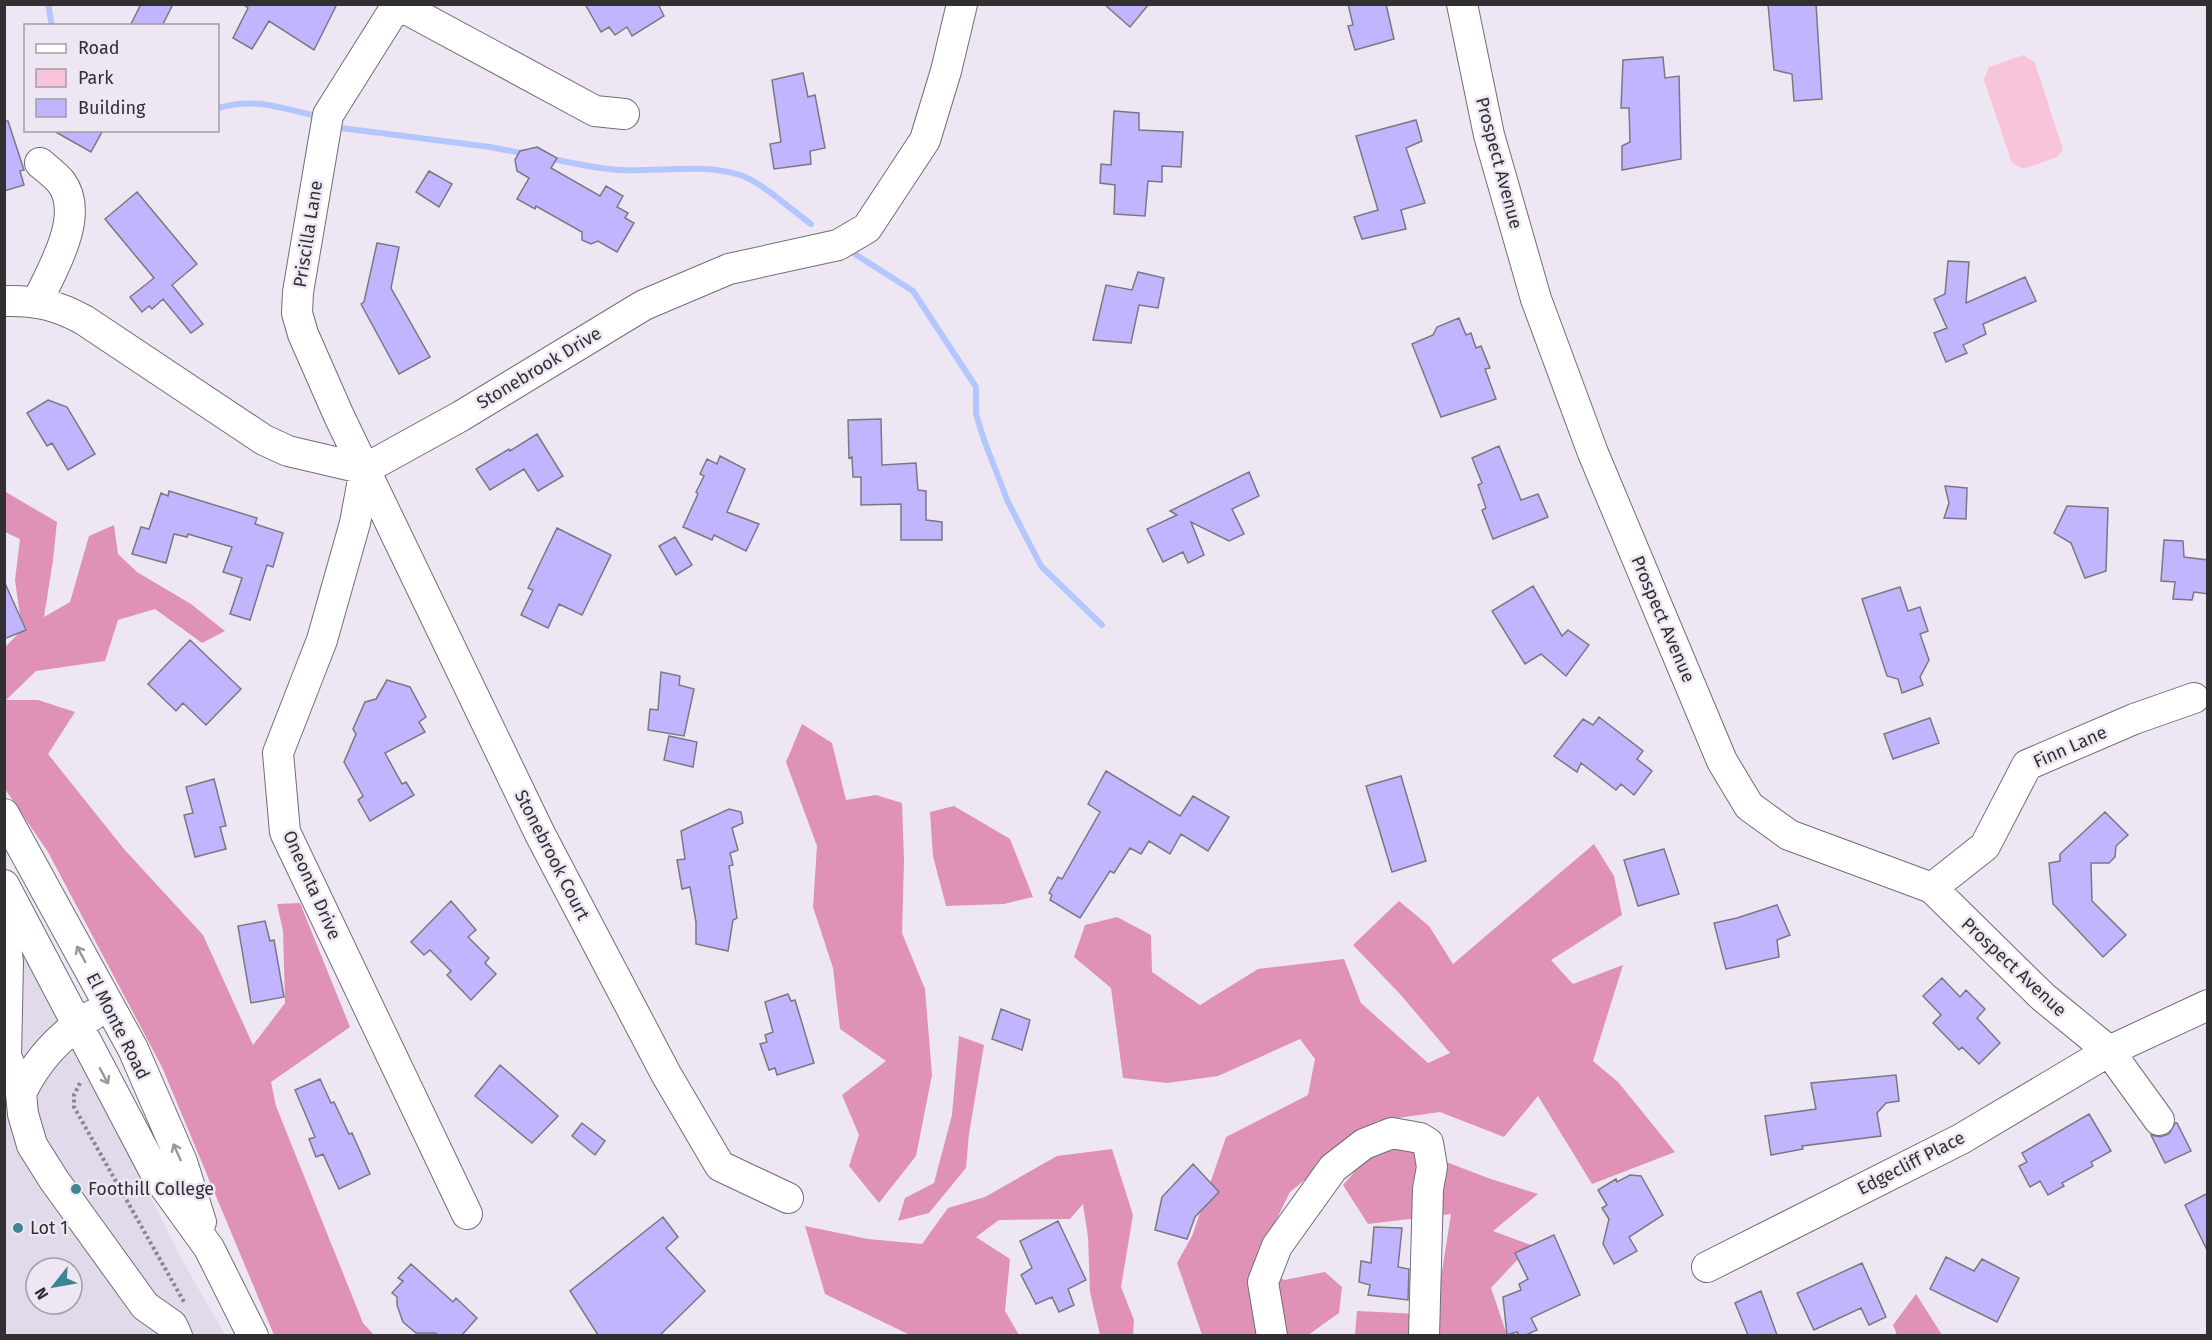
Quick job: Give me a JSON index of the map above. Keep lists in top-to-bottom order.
{
  "streets": {
    "street": [
      "Prospect Avenue",
      "Priscilla Lane",
      "Stonebrook Drive",
      "Finn Lane",
      "Stonebrook Court",
      "Oneonta Drive",
      "El Monte Road",
      "Edgecliff Place"
    ]
  },
  "crossings": [
    ["Prospect Avenue", "Finn Lane"],
    ["Prospect Avenue", "Edgecliff Place"],
    ["Priscilla Lane", "Stonebrook Drive"],
    ["Priscilla Lane", "Stonebrook Court"],
    ["Priscilla Lane", "Oneonta Drive"],
    ["Stonebrook Drive", "Stonebrook Court"],
    ["Stonebrook Drive", "Oneonta Drive"],
    ["Stonebrook Court", "Oneonta Drive"]
  ],
  "places": ["Foothill College", "Lot 1"],
  "legend": ["Road", "Park", "Building"],
  "north": "bottom left"
}
